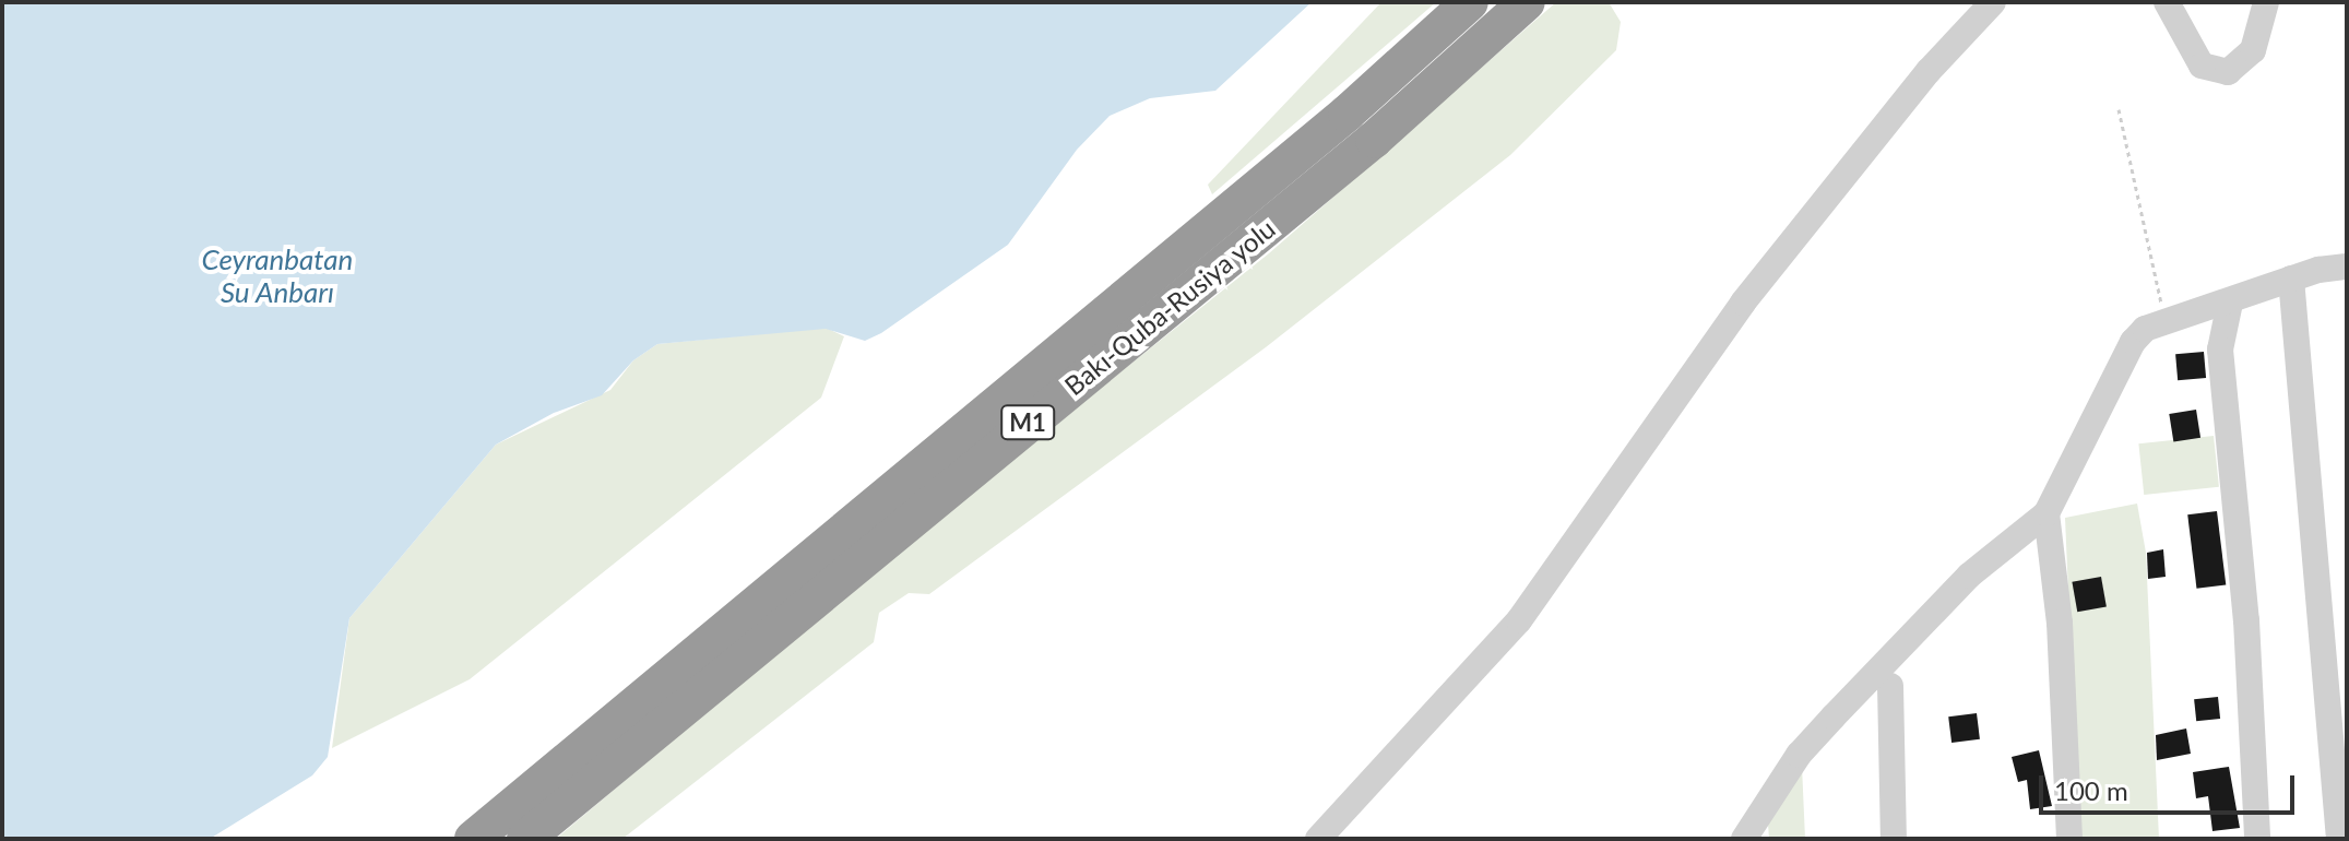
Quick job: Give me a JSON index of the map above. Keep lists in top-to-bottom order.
{
  "streets": {
    "highway": ["Bakı-Quba-Rusiya yolu", "M1"]
  },
  "water": ["Ceyranbatan Su Anbarı"],
  "scale_bar": "100 m"
}
